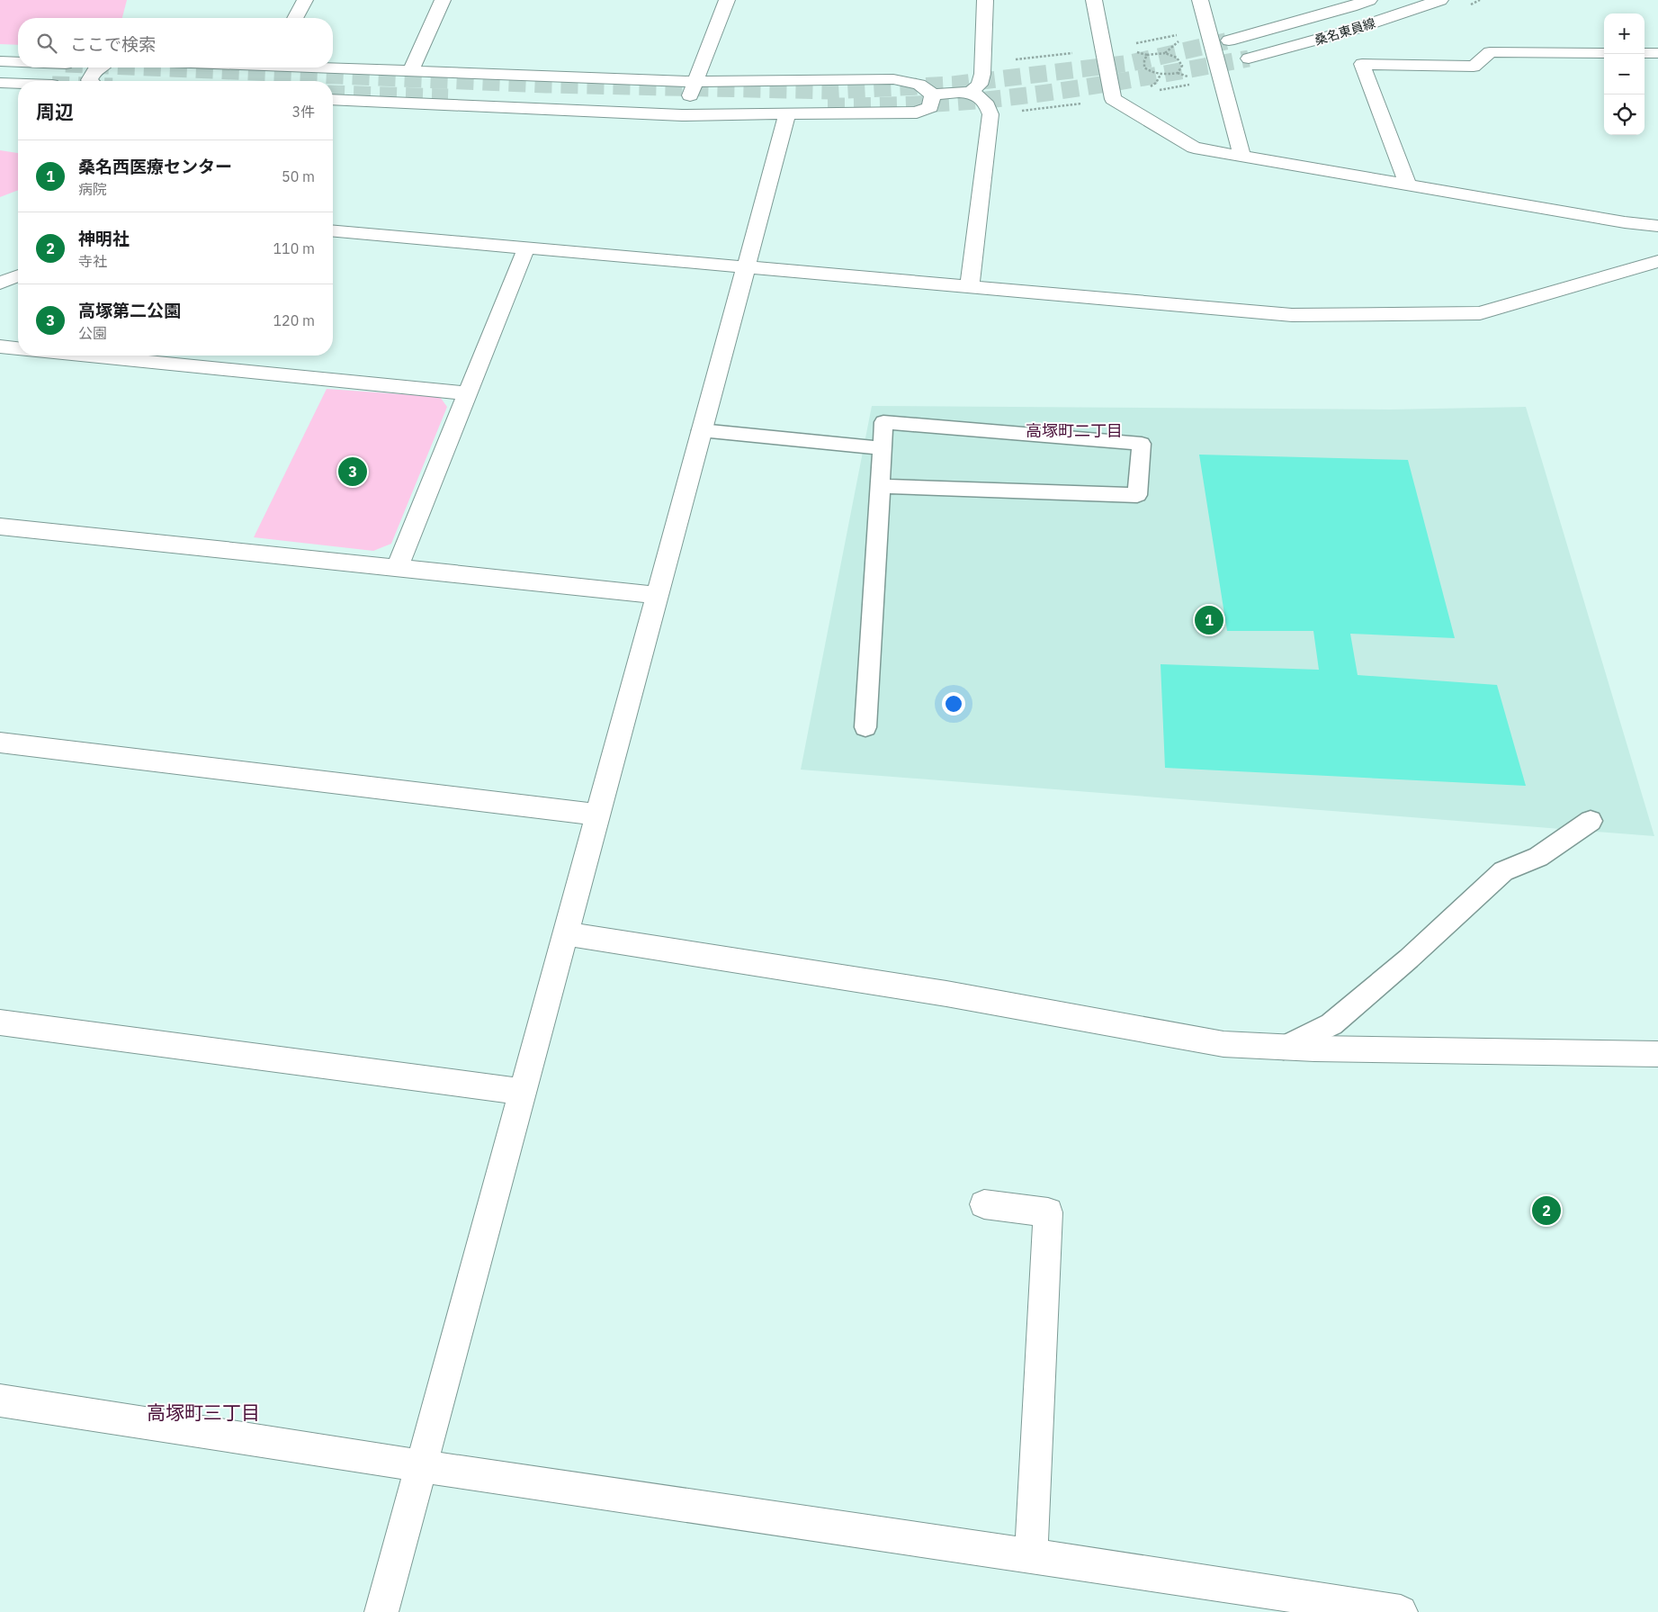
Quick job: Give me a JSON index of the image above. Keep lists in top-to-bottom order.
{
  "streets": {
    "street": ["桑名東員線"]
  },
  "districts": ["高塚町二丁目", "高塚町三丁目"],
  "page": {
    "map_buttons": ["+", "−"],
    "search": "ここで検索",
    "heading": ["周辺", "3件"],
    "list": [
      {
        "mark": "1",
        "name": "桑名西医療センター",
        "note": "病院",
        "value": "50 m"
      },
      {
        "mark": "2",
        "name": "神明社",
        "note": "寺社",
        "value": "110 m"
      },
      {
        "mark": "3",
        "name": "高塚第二公園",
        "note": "公園",
        "value": "120 m"
      }
    ],
    "pins": ["3", "1", "2"]
  }
}
